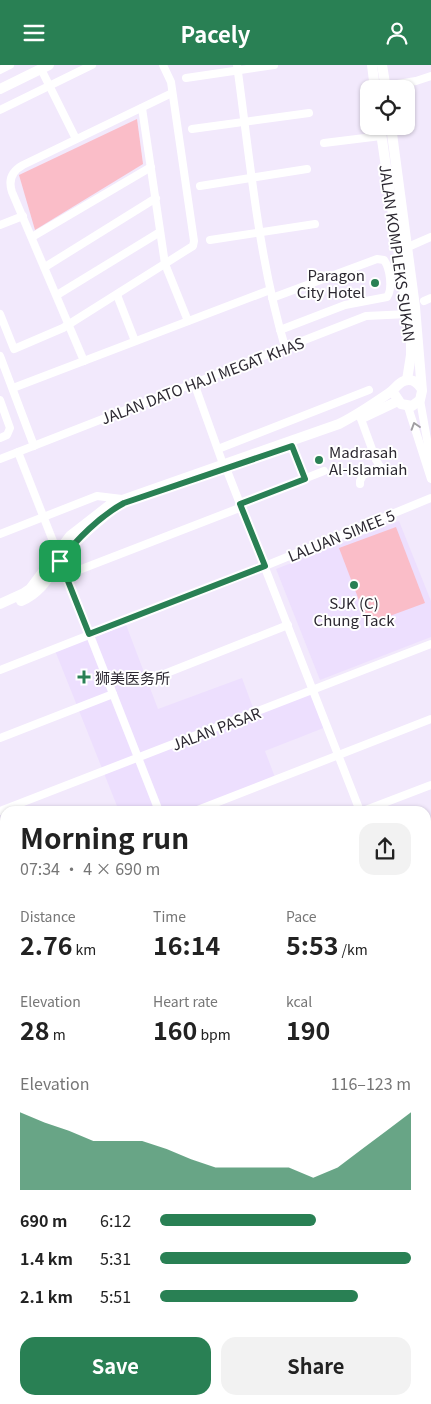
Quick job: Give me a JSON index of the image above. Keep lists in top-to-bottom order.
{
  "streets": {
    "main road": ["JALAN KOMPLEKS SUKAN"],
    "street": ["JALAN DATO HAJI MEGAT KHAS", "LALUAN SIMEE 5", "JALAN PASAR"]
  },
  "crossings": [
    ["JALAN KOMPLEKS SUKAN", "JALAN DATO HAJI MEGAT KHAS"]
  ],
  "places": {
    "other": ["Paragon City Hotel", "Madrasah Al-Islamiah", "SJK (C) Chung Tack"],
    "health": ["狮美医务所"]
  },
  "page": {
    "header": "Pacely",
    "heading": ["Morning run", "07:34 · 4 × 690 m"],
    "stats": [
      ["Distance", "2.76 km"],
      ["Time", "16:14"],
      ["Pace", "5:53 /km"],
      ["Elevation", "28 m"],
      ["Heart rate", "160 bpm"],
      ["kcal", "190"]
    ],
    "chart": ["Elevation", "116–123 m"],
    "list": [
      {
        "name": "690 m",
        "note": "6:12"
      },
      {
        "name": "1.4 km",
        "note": "5:31"
      },
      {
        "name": "2.1 km",
        "note": "5:51"
      }
    ],
    "buttons": ["Save", "Share"]
  }
}
